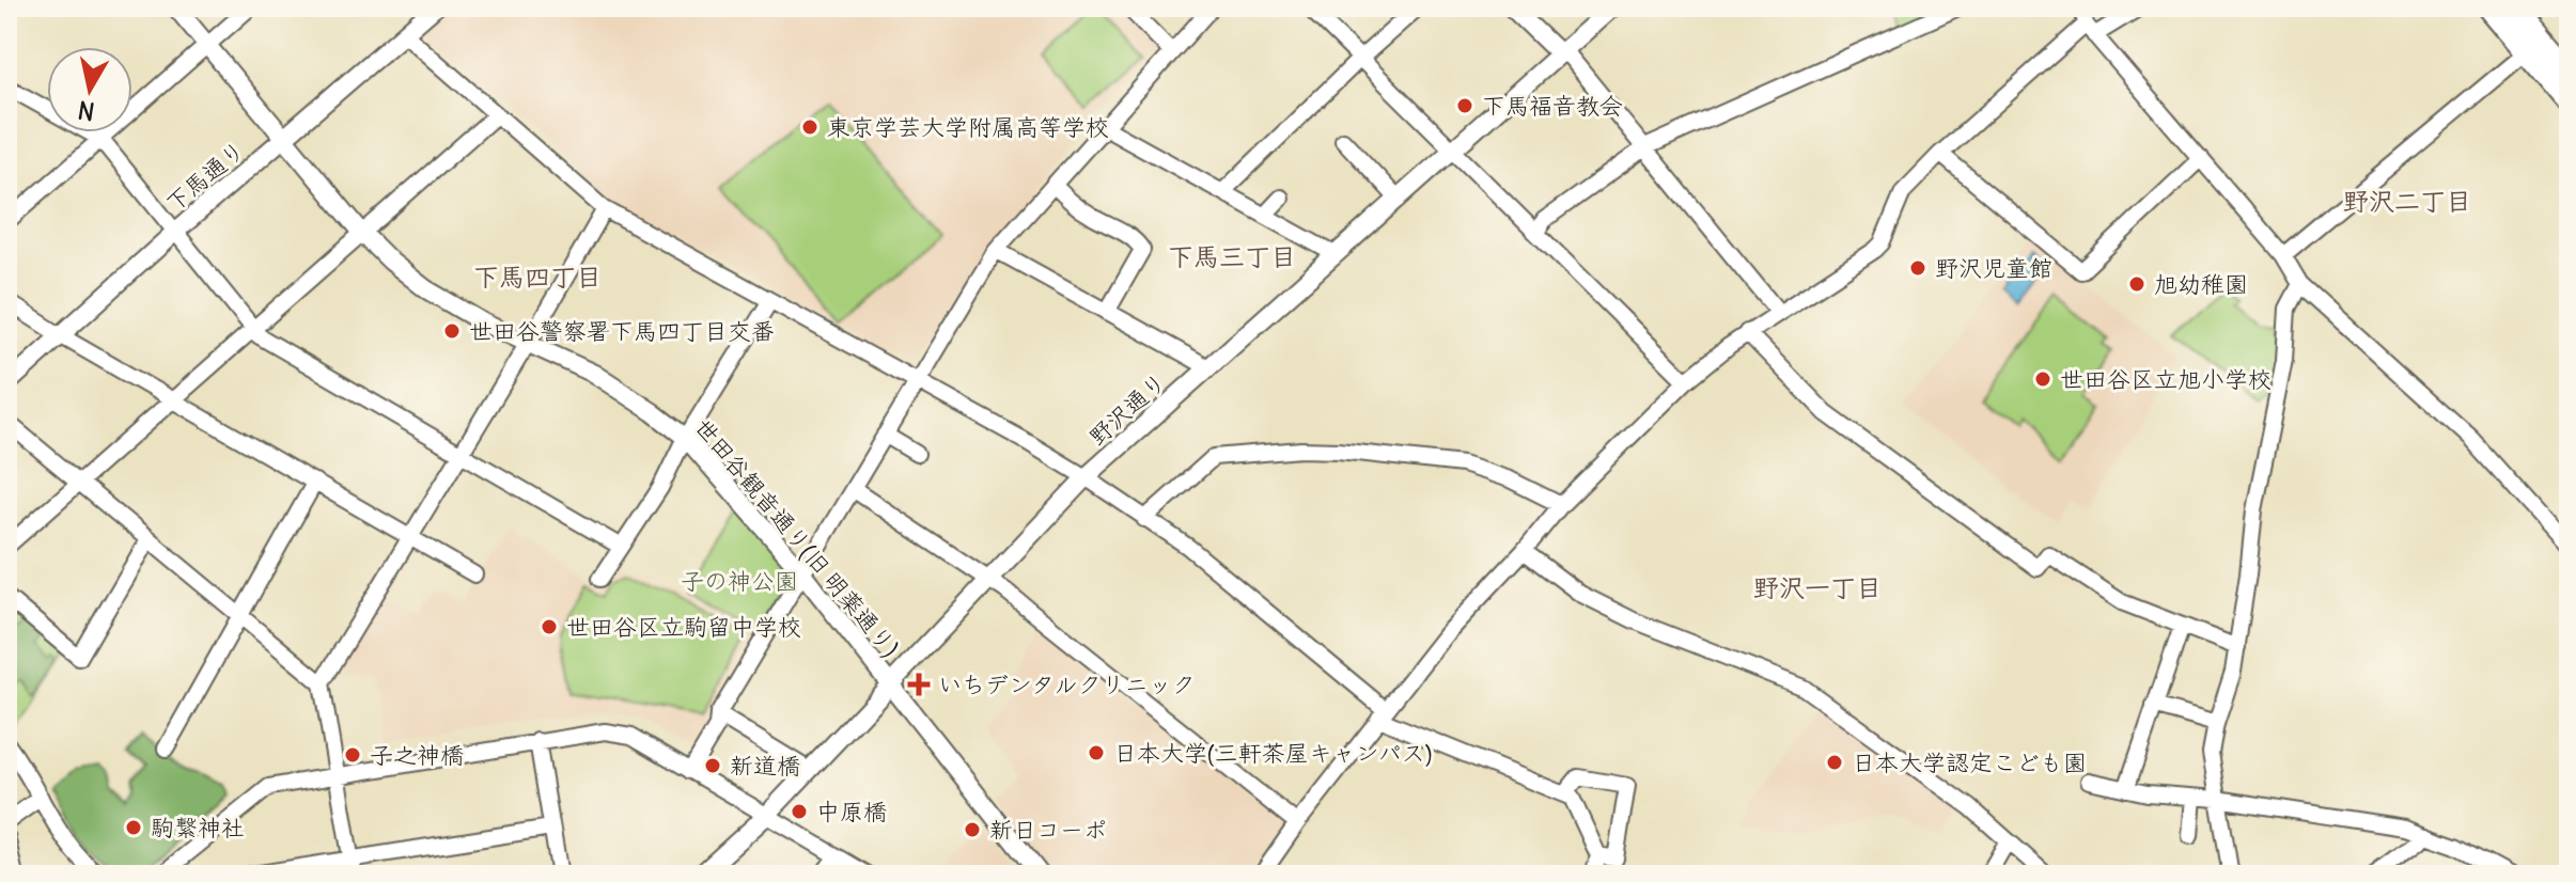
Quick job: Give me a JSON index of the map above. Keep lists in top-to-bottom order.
{
  "streets": {
    "street": ["下馬通り", "野沢通り", "世田谷観音通り(旧 明薬通り)"]
  },
  "crossings": [
    ["下馬通り", "世田谷観音通り(旧 明薬通り)"],
    ["野沢通り", "世田谷観音通り(旧 明薬通り)"]
  ],
  "districts": [
    "野沢二丁目",
    "下馬三丁目",
    "下馬四丁目",
    "野沢一丁目"
  ],
  "parks": ["子の神公園"],
  "places": {
    "other": [
      "下馬福音教会",
      "東京学芸大学附属高等学校",
      "野沢児童館",
      "旭幼稚園",
      "世田谷警察署下馬四丁目交番",
      "世田谷区立旭小学校",
      "世田谷区立駒留中学校",
      "日本大学(三軒茶屋キャンパス)",
      "子之神橋",
      "日本大学認定こども園",
      "新道橋",
      "中原橋",
      "駒繋神社",
      "新日コーポ"
    ],
    "health": ["いちデンタルクリニック"]
  },
  "north": "bottom"
}
